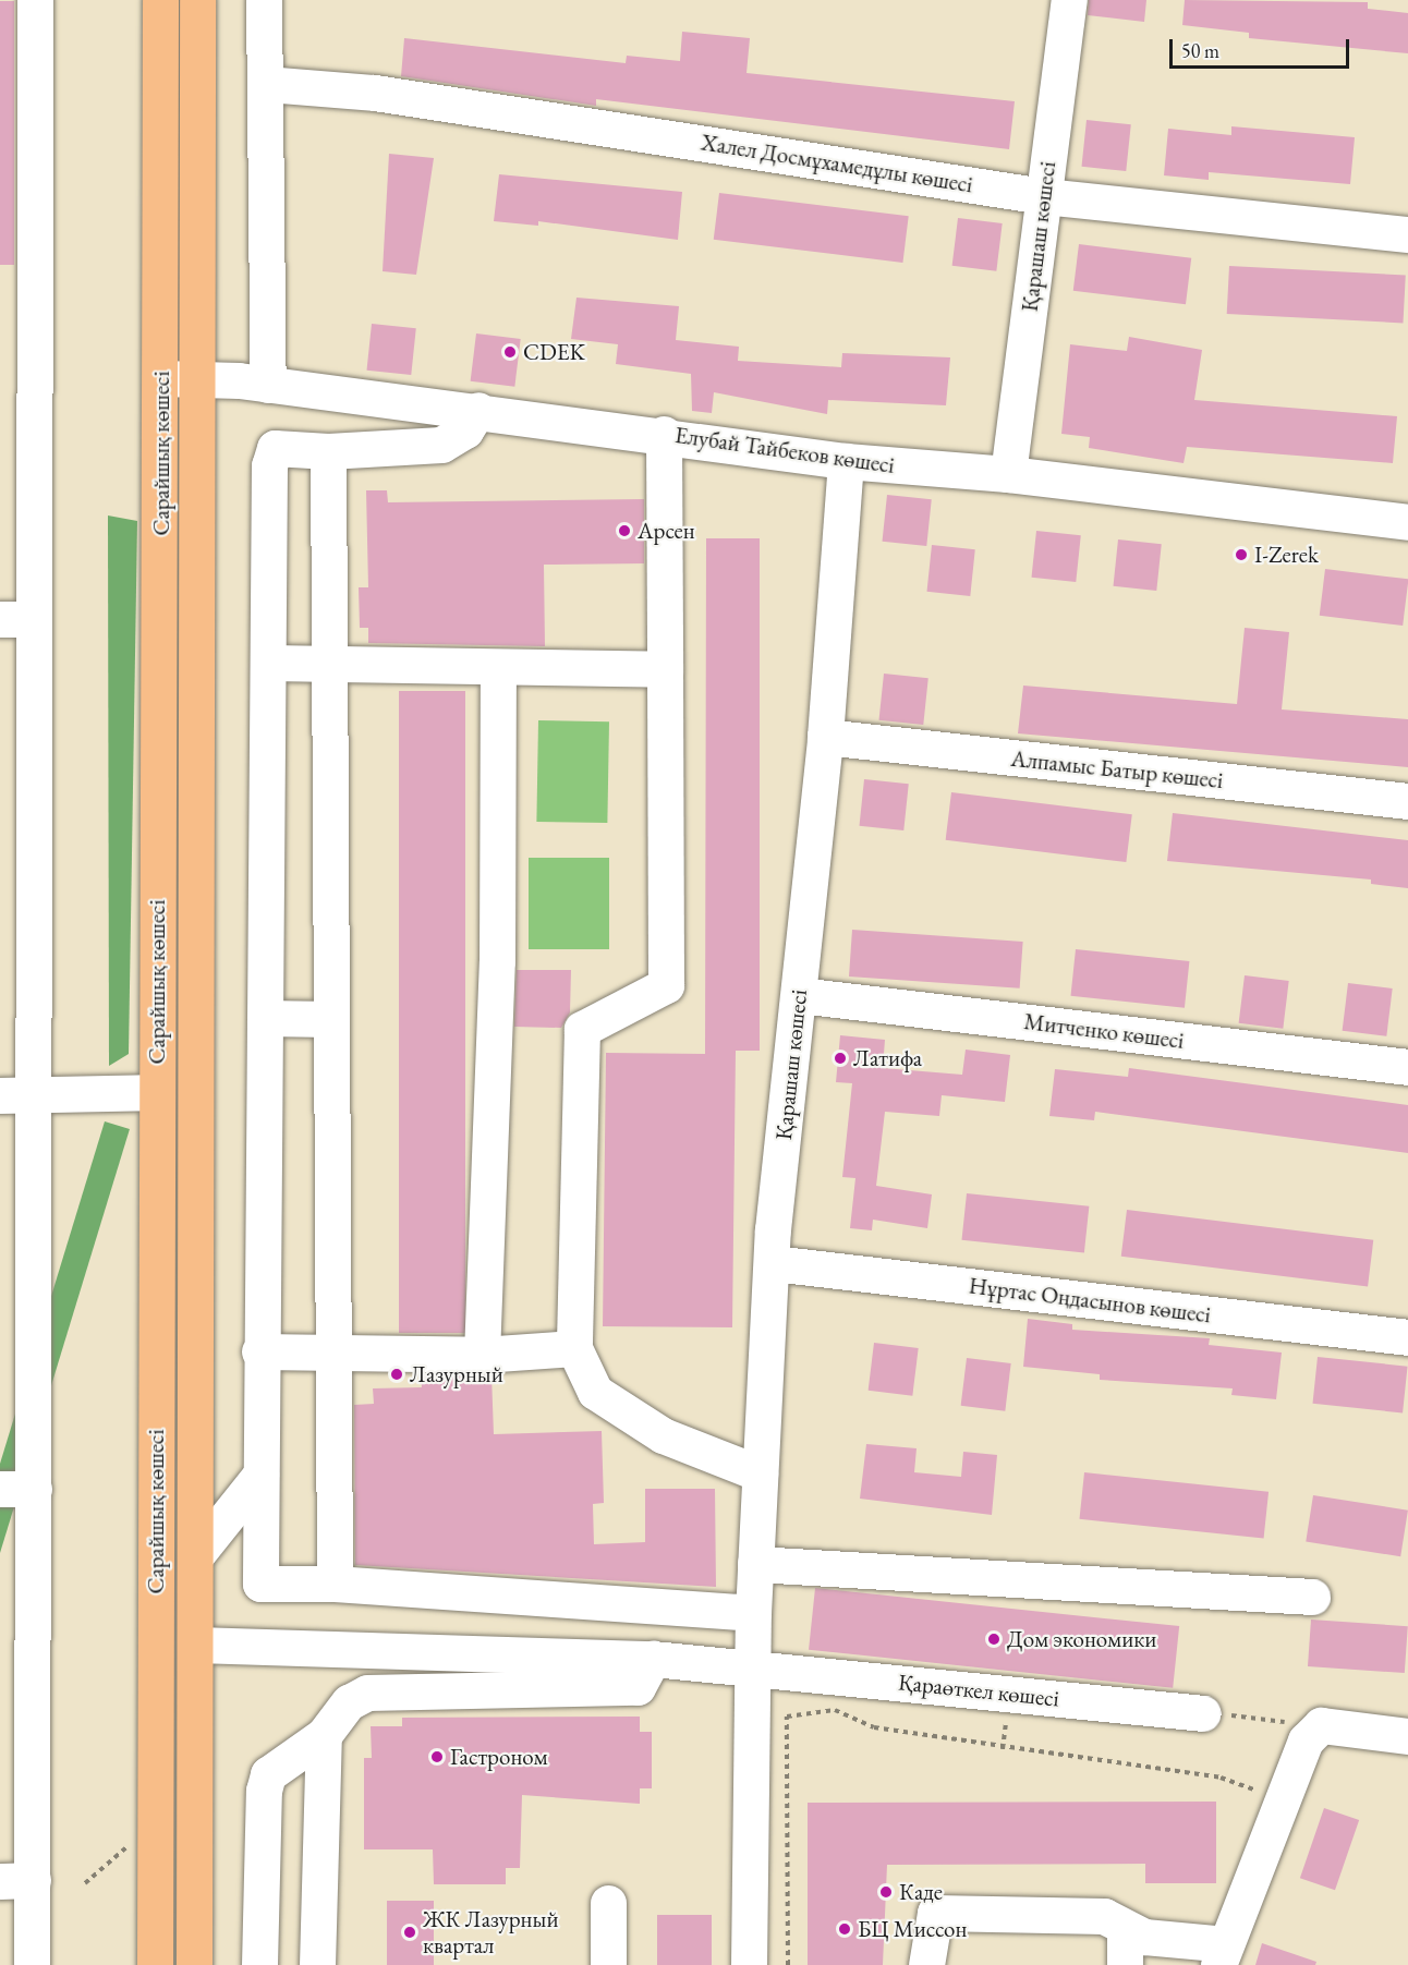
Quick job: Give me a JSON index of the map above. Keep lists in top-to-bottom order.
{
  "streets": {
    "main road": ["Сарайшық көшесі"],
    "street": [
      "Халел Досмұхамедұлы көшесі",
      "Қарашаш көшесі",
      "Елубай Тайбеков көшесі",
      "Алпамыс Батыр көшесі",
      "Митченко көшесі",
      "Нұртас Оңдасынов көшесі",
      "Қараөткел көшесі"
    ]
  },
  "crossings": [
    ["Халел Досмұхамедұлы көшесі", "Қарашаш көшесі"],
    ["Қарашаш көшесі", "Елубай Тайбеков көшесі"],
    ["Қарашаш көшесі", "Алпамыс Батыр көшесі"],
    ["Қарашаш көшесі", "Митченко көшесі"],
    ["Қарашаш көшесі", "Нұртас Оңдасынов көшесі"],
    ["Қарашаш көшесі", "Қараөткел көшесі"],
    ["Елубай Тайбеков көшесі", "Сарайшық көшесі"],
    ["Сарайшық көшесі", "Қараөткел көшесі"]
  ],
  "places": [
    "CDEK",
    "Арсен",
    "I-Zerek",
    "Латифа",
    "Лазурный",
    "Дом экономики",
    "Гастроном",
    "Каде",
    "БЦ Миссон",
    "ЖК Лазурный квартал"
  ],
  "scale_bar": "50 m"
}
